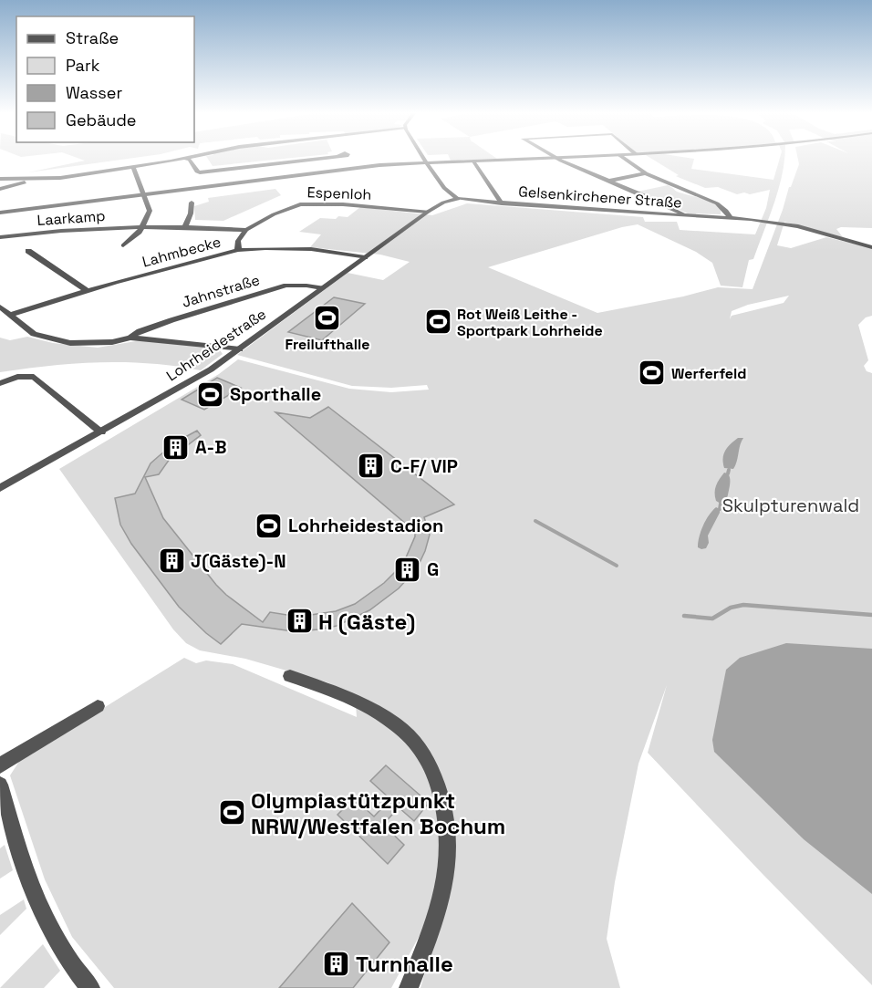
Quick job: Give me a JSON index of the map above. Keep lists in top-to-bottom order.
{
  "streets": {
    "street": [
      "Espenloh",
      "Gelsenkirchener Straße",
      "Laarkamp",
      "Lahmbecke",
      "Jahnstraße",
      "Lohrheidestraße"
    ]
  },
  "crossings": [
    ["Espenloh", "Laarkamp"],
    ["Espenloh", "Lohrheidestraße"],
    ["Gelsenkirchener Straße", "Lohrheidestraße"],
    ["Lahmbecke", "Jahnstraße"],
    ["Lahmbecke", "Lohrheidestraße"],
    ["Jahnstraße", "Lohrheidestraße"]
  ],
  "parks": ["Skulpturenwald"],
  "places": {
    "sports": [
      "Freilufthalle",
      "Rot Weiß Leithe - Sportpark Lohrheide",
      "Werferfeld",
      "Sporthalle",
      "Lohrheidestadion",
      "Olympiastützpunkt NRW/Westfalen Bochum"
    ],
    "building": [
      "A-B",
      "C-F/ VIP",
      "J(Gäste)-N",
      "G",
      "H (Gäste)",
      "Turnhalle"
    ]
  },
  "legend": [
    "Straße",
    "Park",
    "Wasser",
    "Gebäude"
  ]
}
